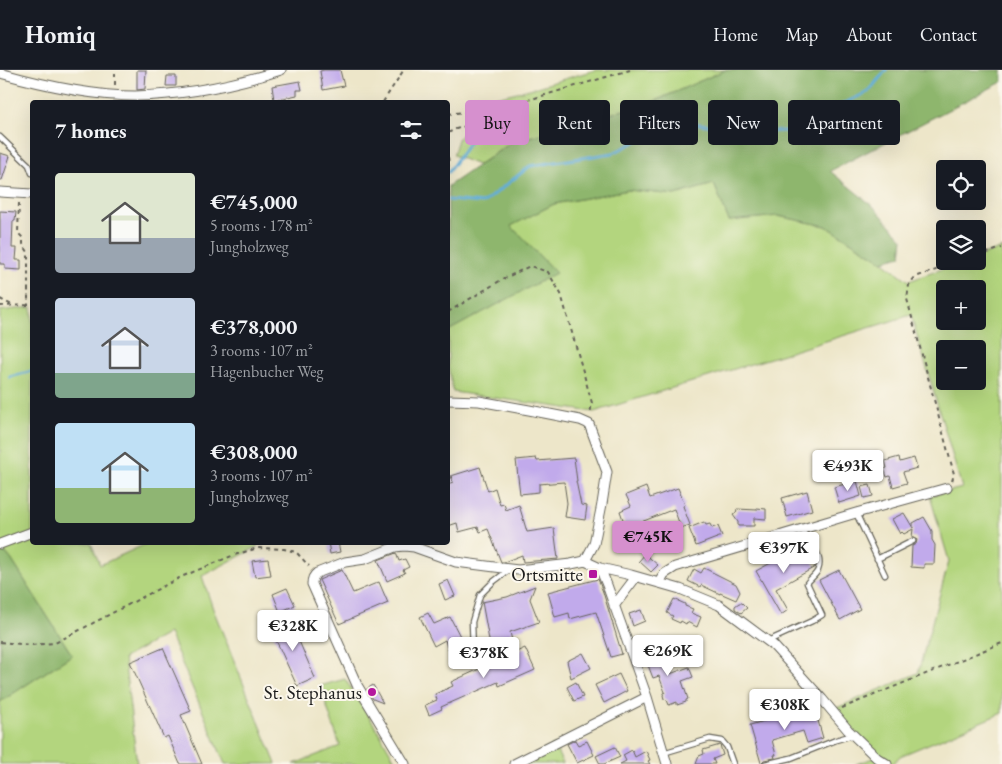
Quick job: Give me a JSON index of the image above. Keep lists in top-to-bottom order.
{
  "places": {
    "transit": ["Ortsmitte"],
    "other": ["St. Stephanus"]
  },
  "page": {
    "header": "Homiq",
    "nav": [
      "Home",
      "Map",
      "About",
      "Contact"
    ],
    "chip": [
      "Buy",
      "Rent",
      "Filters",
      "New",
      "Apartment"
    ],
    "heading": "7 homes",
    "map_buttons": ["+", "−"],
    "list": [
      {
        "name": "€745,000",
        "note": "5 rooms · 178 m² · Jungholzweg"
      },
      {
        "name": "€378,000",
        "note": "3 rooms · 107 m² · Hagenbucher Weg"
      },
      {
        "name": "€308,000",
        "note": "3 rooms · 107 m² · Jungholzweg"
      }
    ],
    "price": [
      "€493K",
      "€745K",
      "€397K",
      "€328K",
      "€269K",
      "€378K",
      "€308K"
    ]
  }
}
